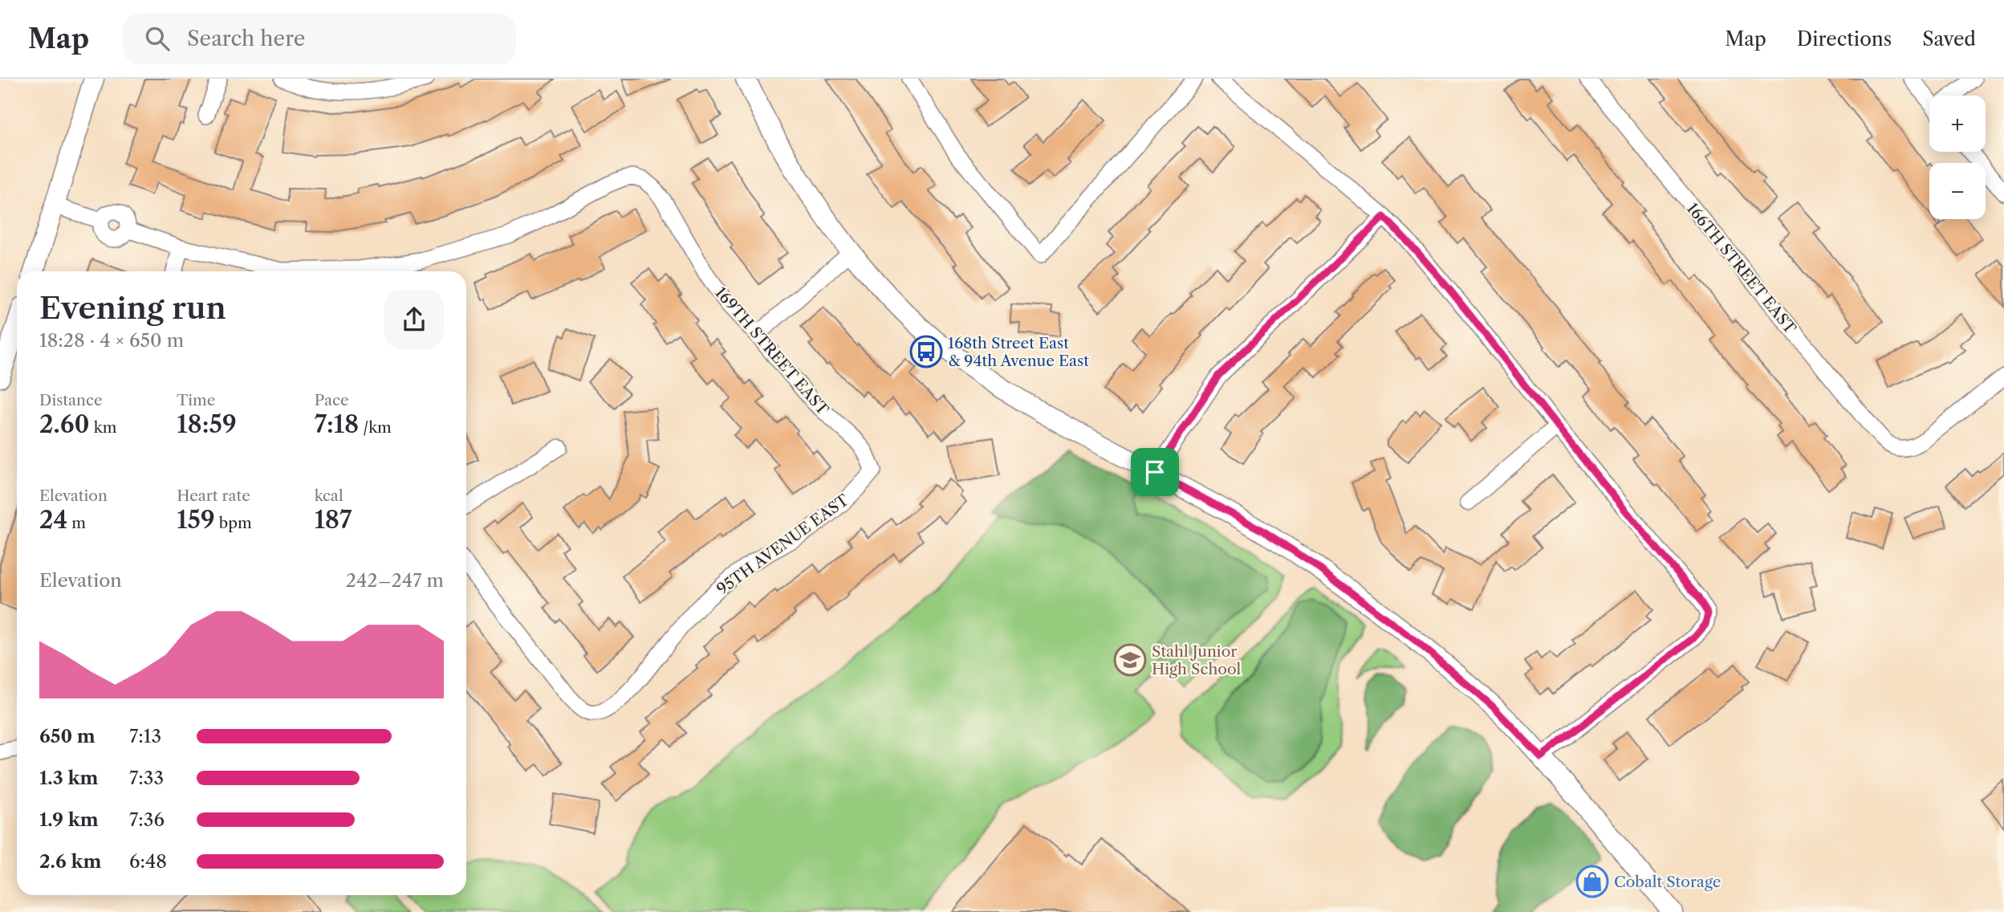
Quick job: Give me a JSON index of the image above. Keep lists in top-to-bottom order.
{
  "streets": {
    "street": ["166TH STREET EAST", "169TH STREET EAST", "95TH AVENUE EAST"]
  },
  "crossings": [
    ["169TH STREET EAST", "95TH AVENUE EAST"]
  ],
  "places": {
    "bus stop": ["168th Street East & 94th Avenue East"],
    "school or university": ["Stahl Junior High School"],
    "shop": ["Cobalt Storage"]
  },
  "page": {
    "header": "Map",
    "search": "Search here",
    "nav": ["Map", "Directions", "Saved"],
    "map_buttons": ["+", "−"],
    "heading": ["Evening run", "18:28 · 4 × 650 m"],
    "stats": [
      ["Distance", "2.60 km"],
      ["Time", "18:59"],
      ["Pace", "7:18 /km"],
      ["Elevation", "24 m"],
      ["Heart rate", "159 bpm"],
      ["kcal", "187"]
    ],
    "chart": ["Elevation", "242–247 m"],
    "list": [
      {
        "name": "650 m",
        "note": "7:13"
      },
      {
        "name": "1.3 km",
        "note": "7:33"
      },
      {
        "name": "1.9 km",
        "note": "7:36"
      },
      {
        "name": "2.6 km",
        "note": "6:48"
      }
    ]
  }
}
